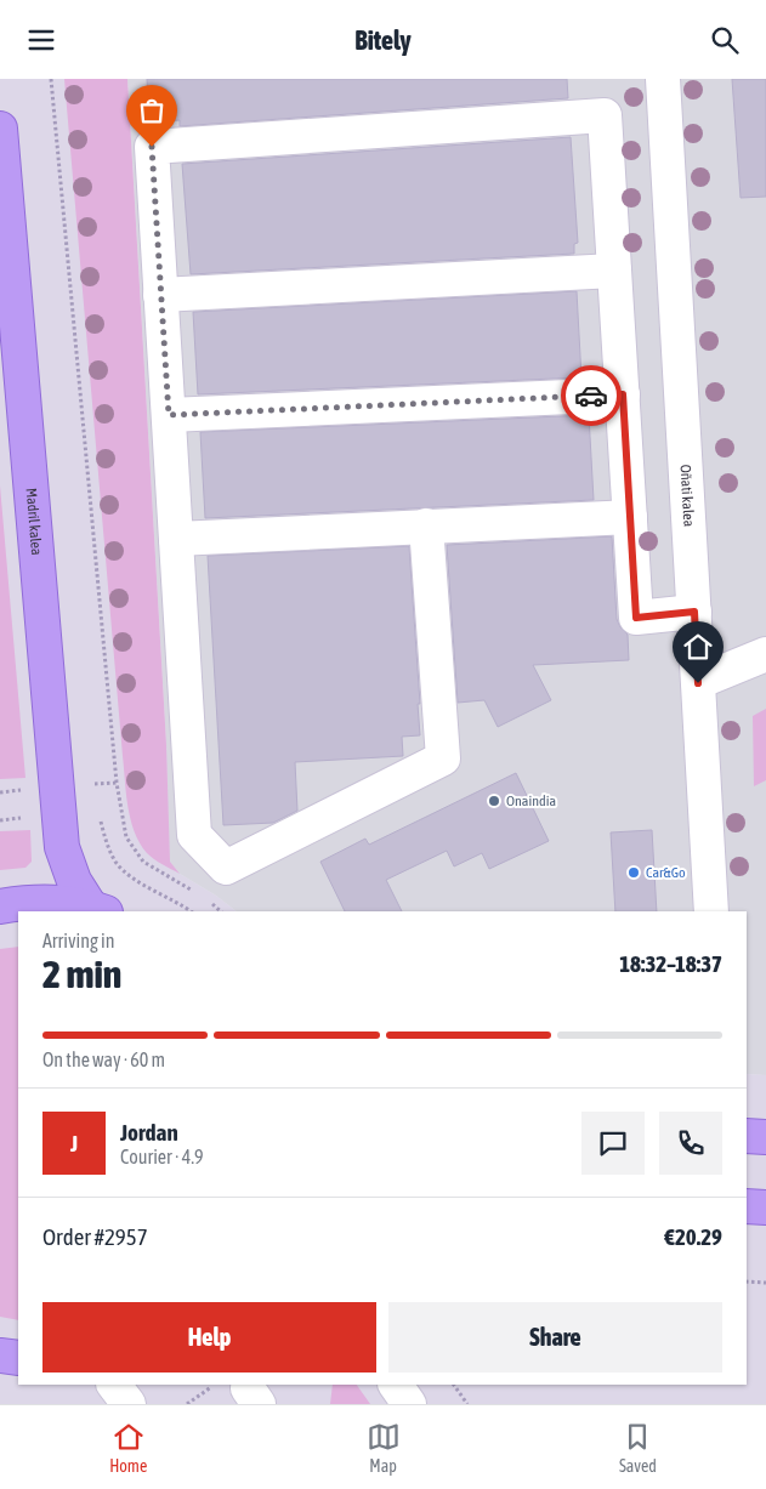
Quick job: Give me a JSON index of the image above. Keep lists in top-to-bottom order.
{
  "streets": {
    "main road": ["Madril kalea"],
    "street": ["Oñati kalea"]
  },
  "places": ["Onaindia", "Car&Go"],
  "page": {
    "header": "Bitely",
    "heading": ["2 min", "Arriving in", "18:32–18:37"],
    "panel": [
      "Jordan",
      "Courier · 4.9",
      "Order #2957",
      "€20.29"
    ],
    "bar": "On the way · 60 m",
    "round": "J",
    "buttons": ["Help", "Share"],
    "tabs": ["Home", "Map", "Saved"]
  }
}
